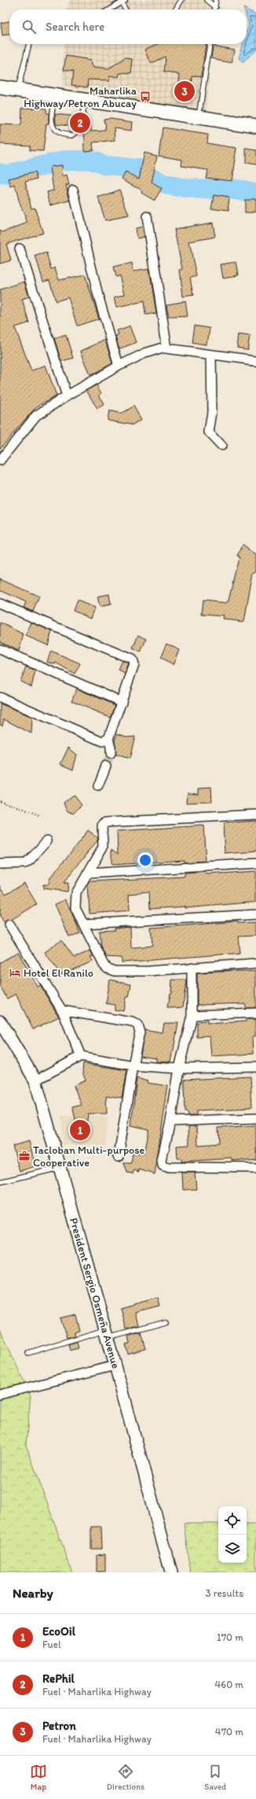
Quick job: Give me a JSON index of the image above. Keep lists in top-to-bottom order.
{
  "streets": {
    "main road": ["President Sergio Osmeña Avenue"]
  },
  "places": {
    "bus stop": ["Maharlika Highway/Petron Abucay"],
    "hotel": ["Hotel El Ranilo"],
    "office": ["Tacloban Multi-purpose Cooperative"]
  },
  "page": {
    "search": "Search here",
    "pins": ["3", "2", "1"],
    "heading": ["Nearby", "3 results"],
    "list": [
      {
        "mark": "1",
        "name": "EcoOil",
        "note": "Fuel",
        "value": "170 m"
      },
      {
        "mark": "2",
        "name": "RePhil",
        "note": "Fuel · Maharlika Highway",
        "value": "460 m"
      },
      {
        "mark": "3",
        "name": "Petron",
        "note": "Fuel · Maharlika Highway",
        "value": "470 m"
      }
    ],
    "nav": ["Map", "Directions", "Saved"]
  }
}
